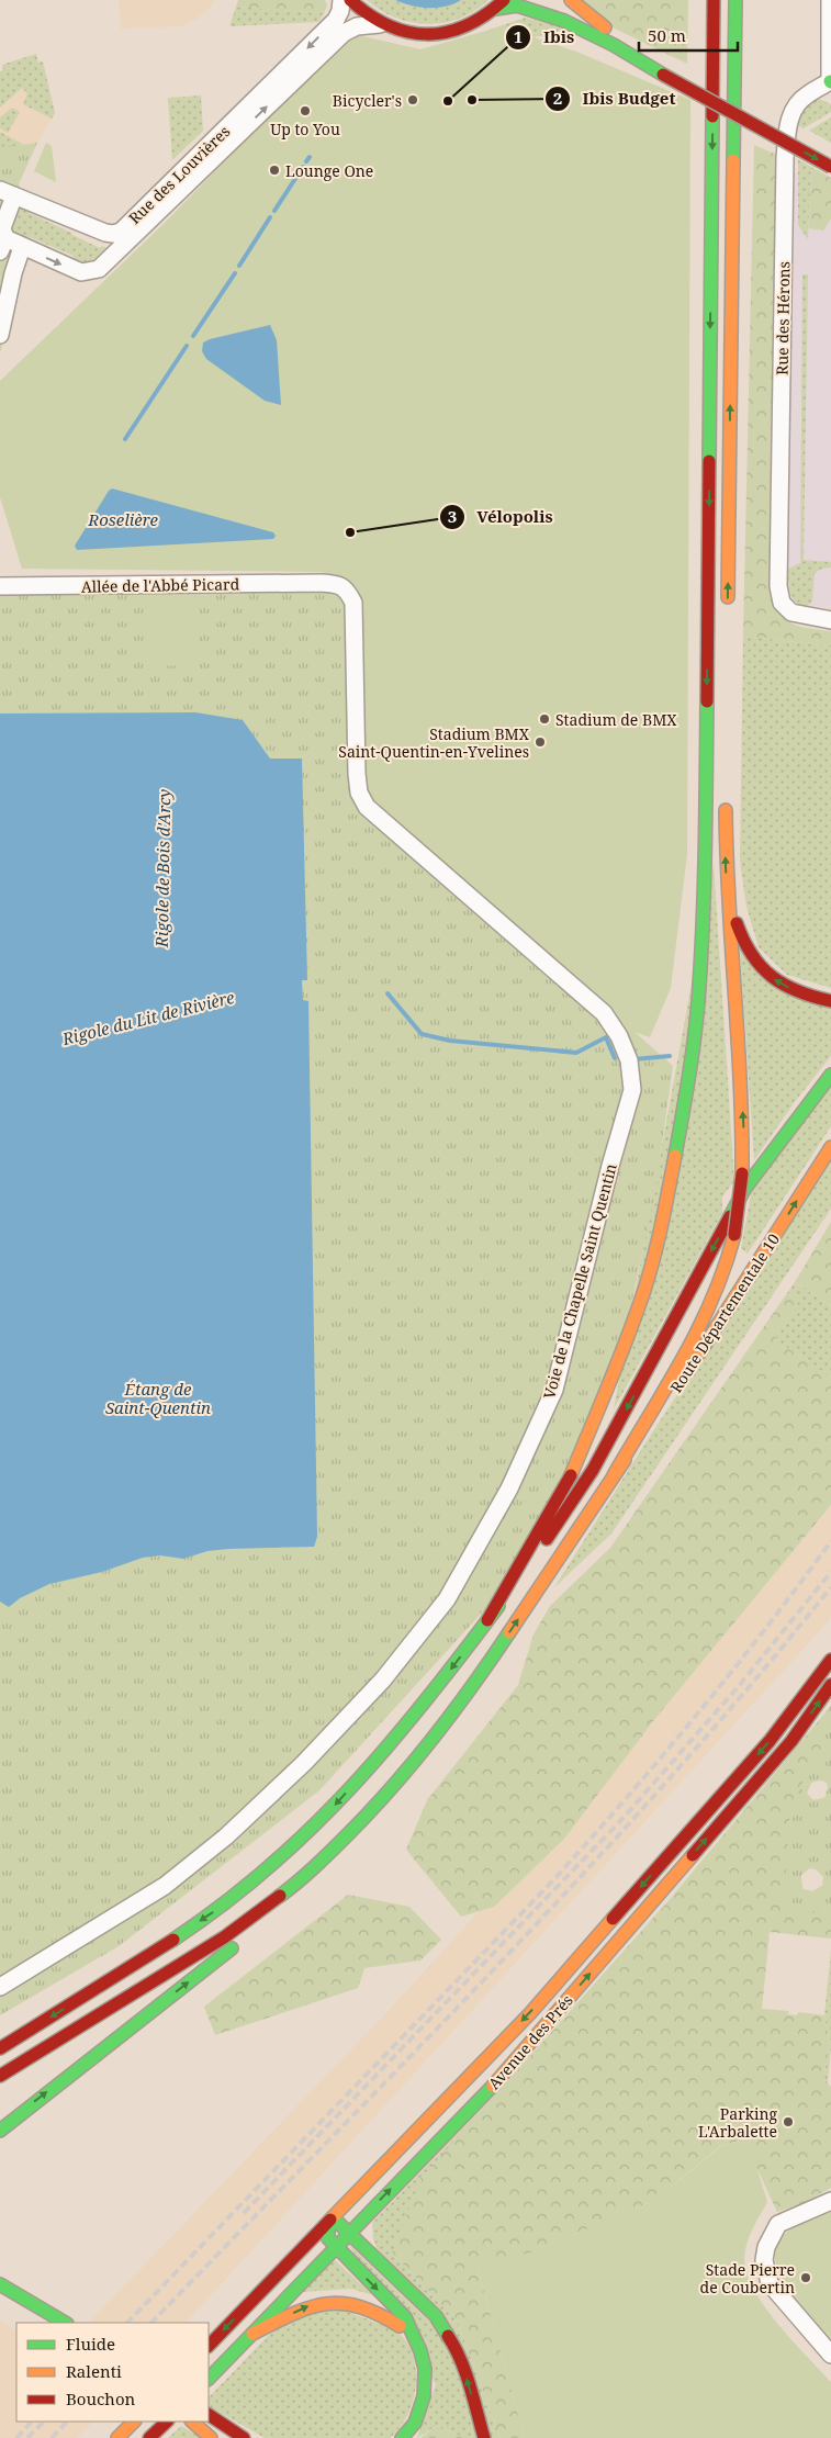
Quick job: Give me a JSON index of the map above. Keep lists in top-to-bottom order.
{
  "streets": {
    "main road": ["Route Départementale 10", "Avenue des Prés"],
    "street": [
      "Rue des Louvières",
      "Rue des Hérons",
      "Allée de l'Abbé Picard",
      "Voie de la Chapelle Saint Quentin"
    ]
  },
  "crossings": [
    ["Allée de l'Abbé Picard", "Voie de la Chapelle Saint Quentin"]
  ],
  "water": [
    "Roselière",
    "Rigole de Bois d'Arcy",
    "Rigole du Lit de Rivière",
    "Étang de Saint-Quentin"
  ],
  "places": [
    "Bicycler's",
    "Ibis Budget",
    "Ibis",
    "Up to You",
    "Lounge One",
    "Vélopolis",
    "Stadium de BMX",
    "Stadium BMX Saint-Quentin-en-Yvelines",
    "Parking L'Arbalette",
    "Stade Pierre de Coubertin"
  ],
  "legend": ["Fluide", "Ralenti", "Bouchon"],
  "scale_bar": "50 m"
}
